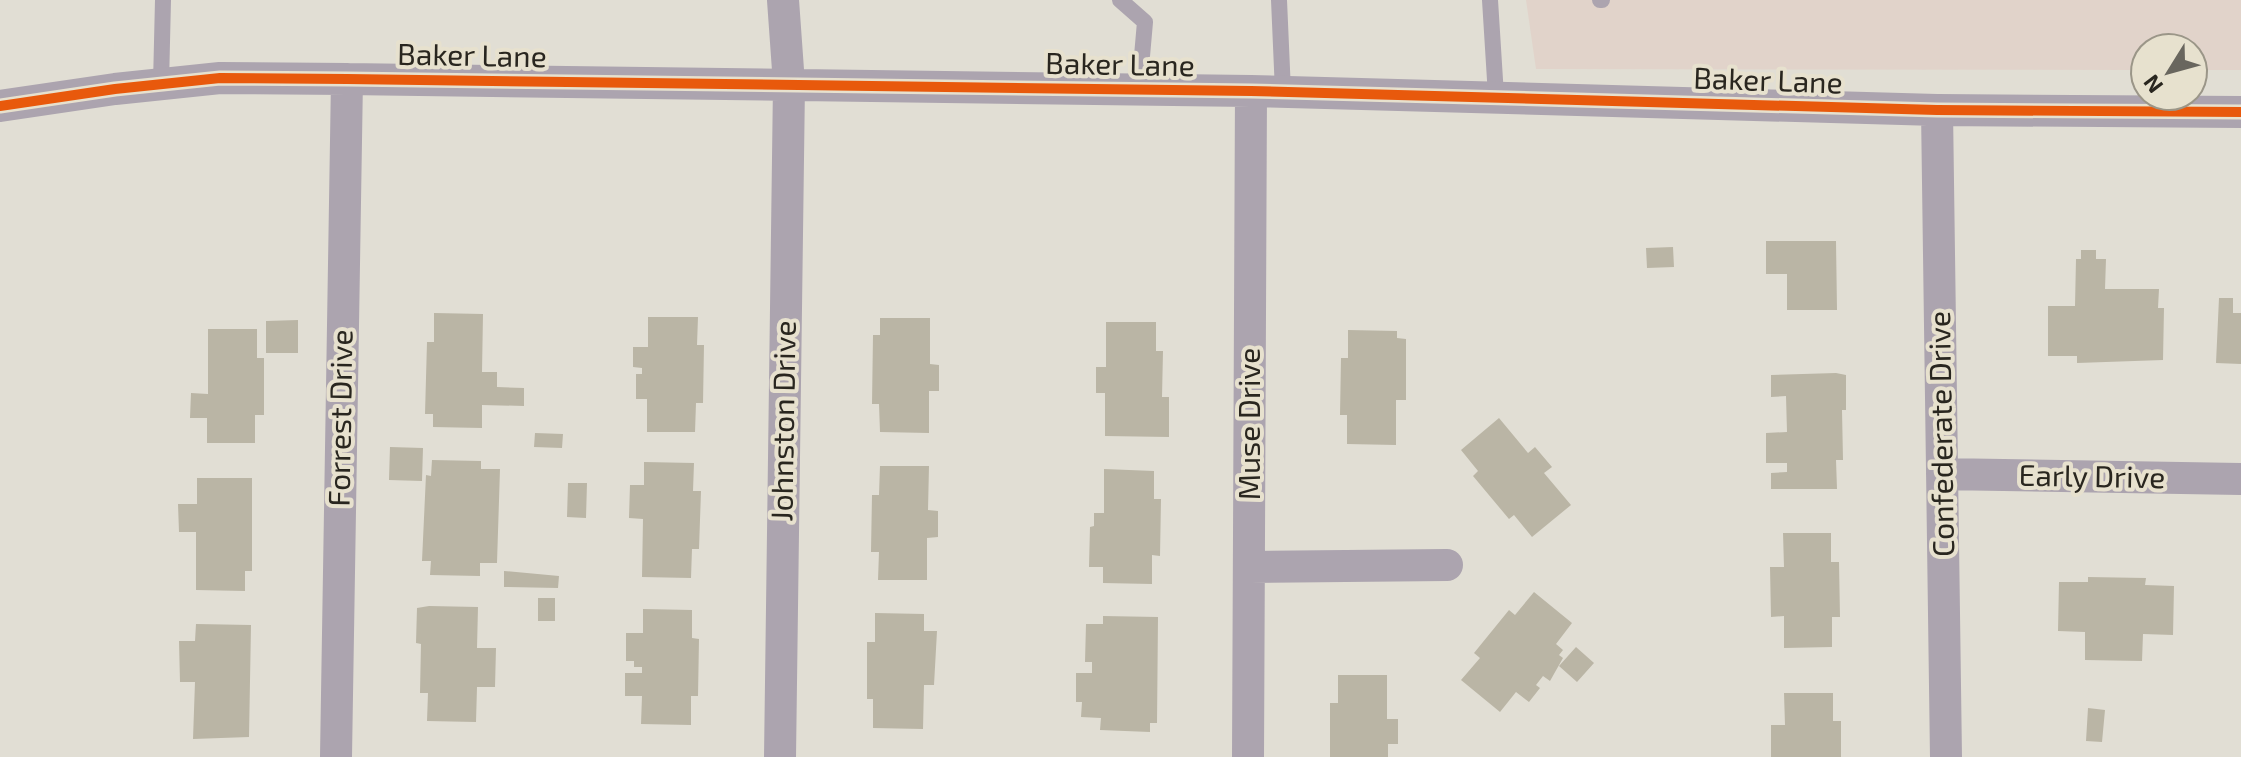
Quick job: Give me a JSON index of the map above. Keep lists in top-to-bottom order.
{
  "streets": {
    "street": [
      "Baker Lane",
      "Forrest Drive",
      "Johnston Drive",
      "Muse Drive",
      "Confederate Drive",
      "Early Drive"
    ]
  },
  "crossings": [
    ["Baker Lane", "Forrest Drive"],
    ["Baker Lane", "Johnston Drive"],
    ["Baker Lane", "Muse Drive"],
    ["Baker Lane", "Confederate Drive"],
    ["Confederate Drive", "Early Drive"]
  ],
  "north": "bottom left"
}
